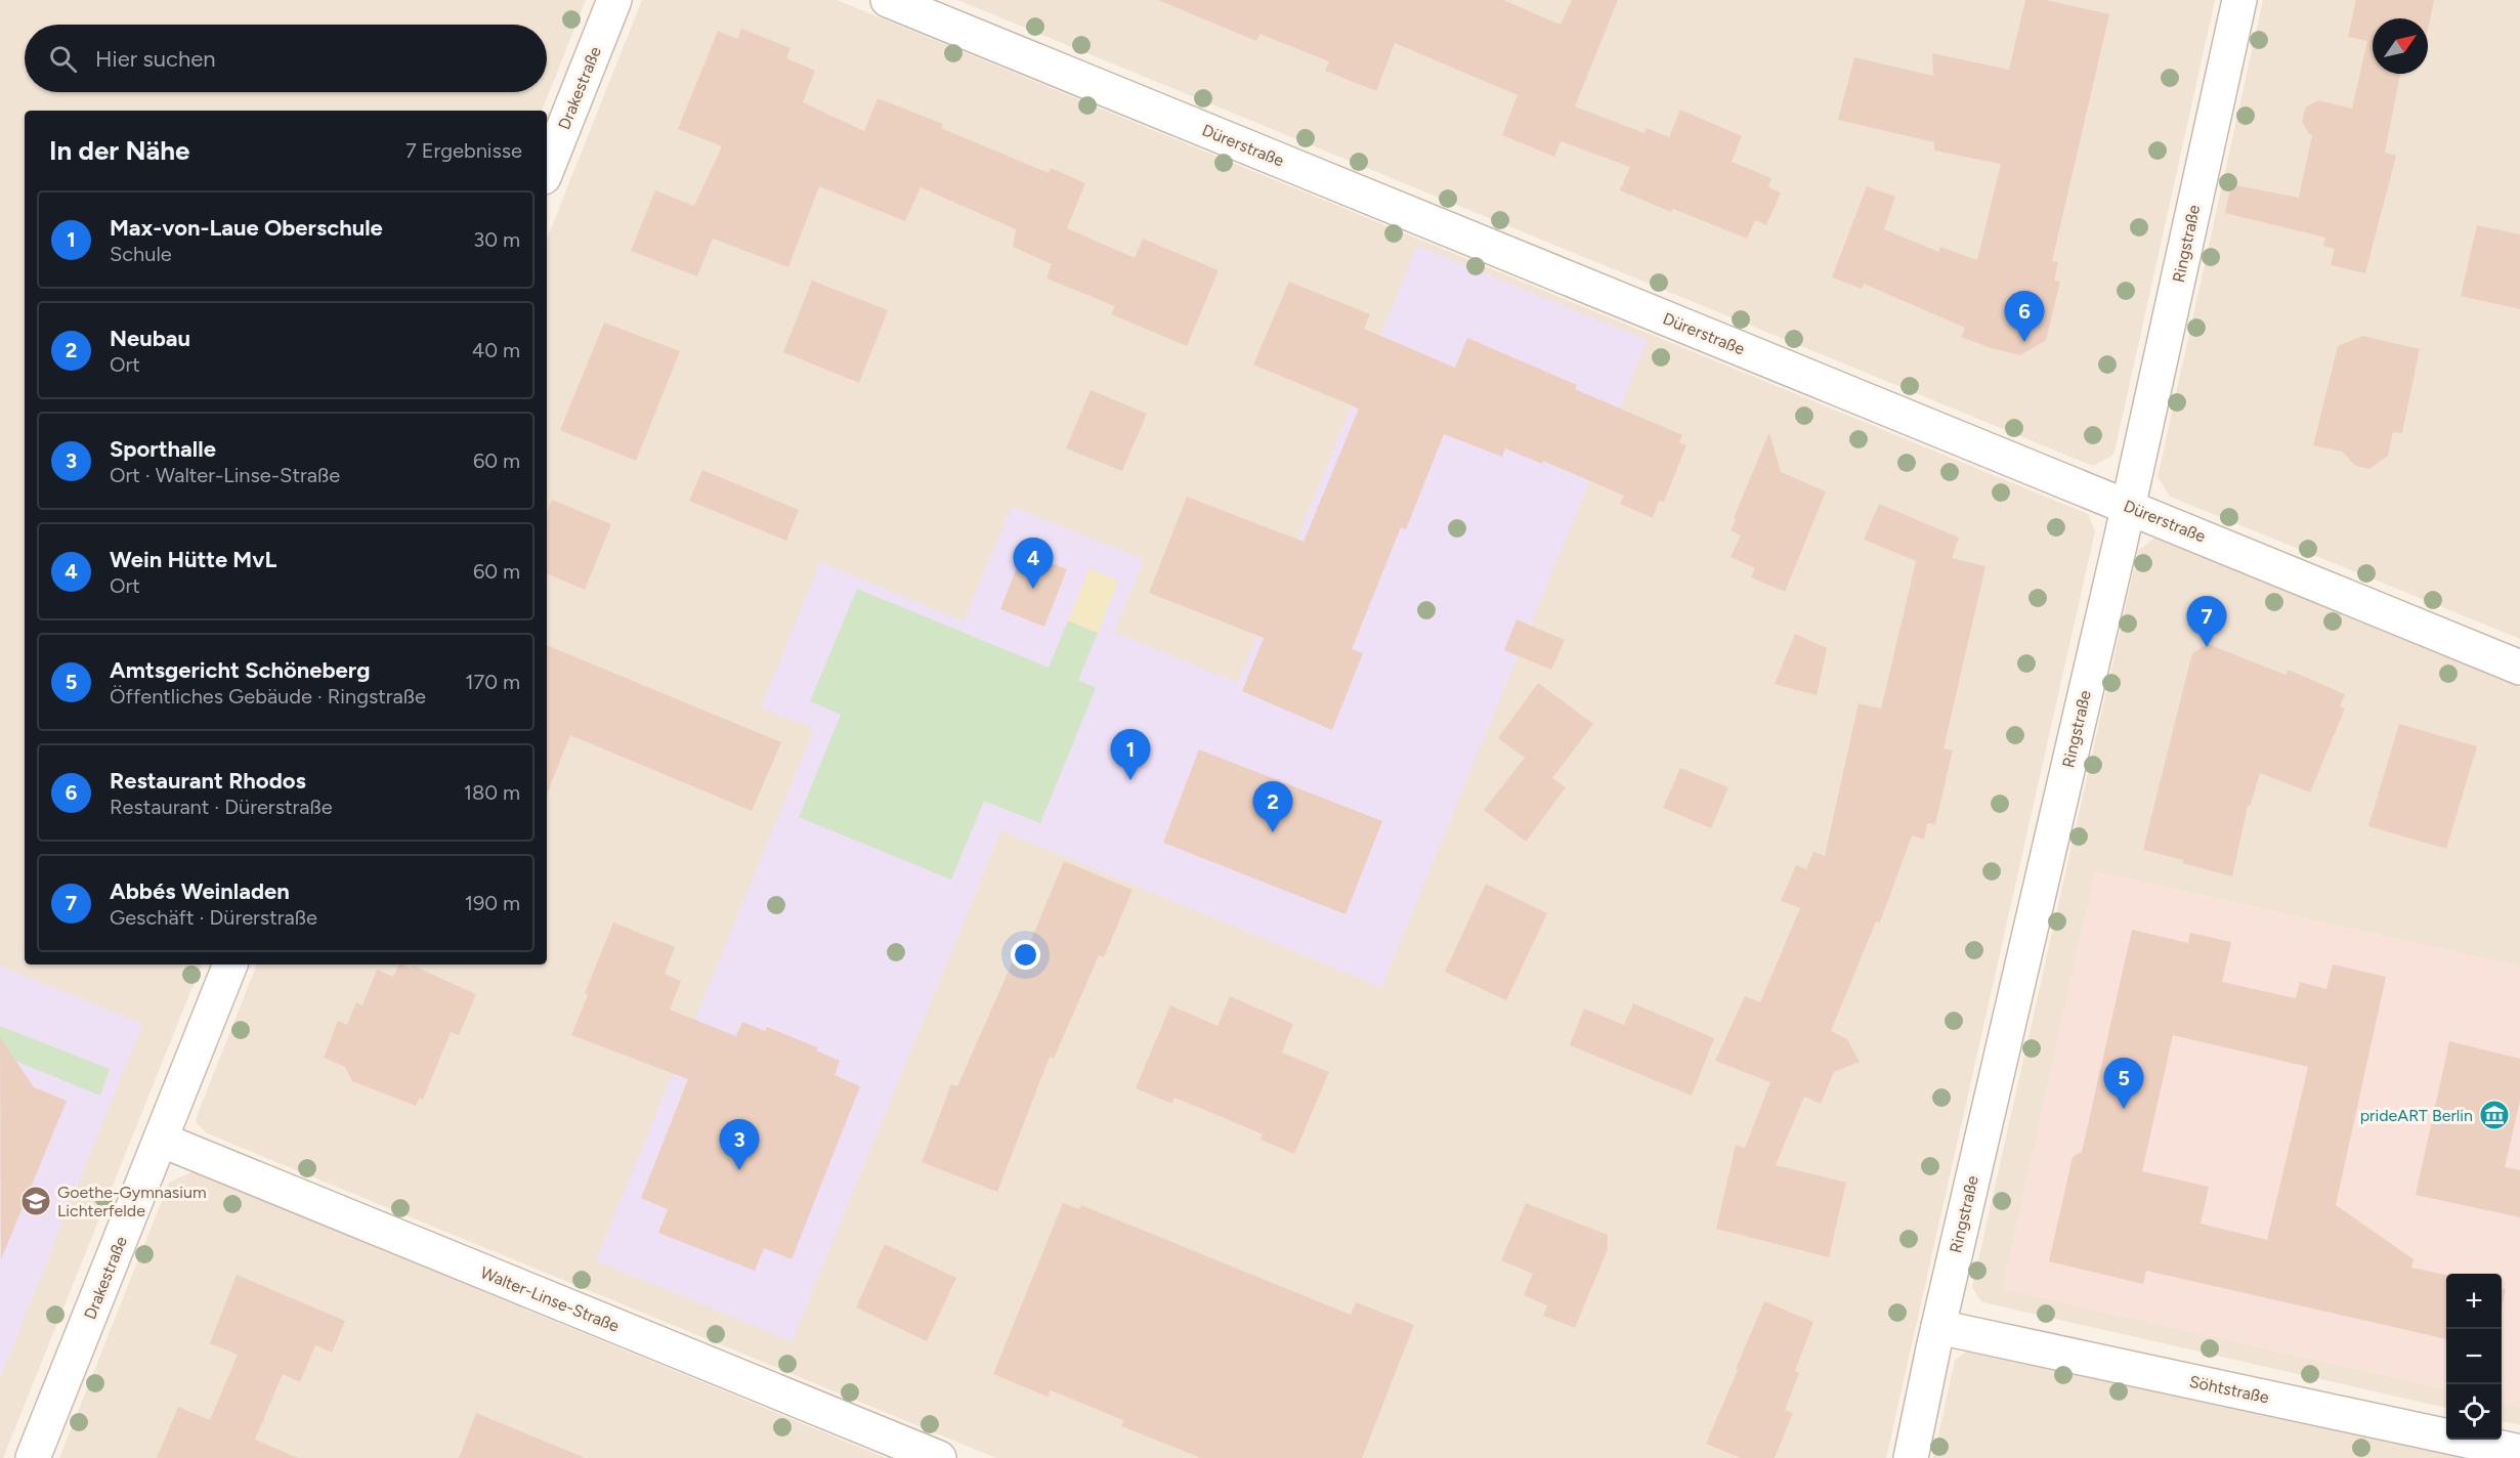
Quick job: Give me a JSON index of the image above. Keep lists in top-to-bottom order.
{
  "streets": {
    "street": [
      "Drakestraße",
      "Dürerstraße",
      "Ringstraße",
      "Walter-Linse-Straße",
      "Söhtstraße"
    ]
  },
  "crossings": [
    ["Drakestraße", "Walter-Linse-Straße"],
    ["Dürerstraße", "Ringstraße"],
    ["Ringstraße", "Söhtstraße"]
  ],
  "places": {
    "museum": ["prideART Berlin"],
    "school or university": ["Goethe-Gymnasium Lichterfelde"]
  },
  "north": "top right",
  "page": {
    "search": "Hier suchen",
    "heading": ["In der Nähe", "7 Ergebnisse"],
    "list": [
      {
        "mark": "1",
        "name": "Max-von-Laue Oberschule",
        "note": "Schule",
        "value": "30 m"
      },
      {
        "mark": "2",
        "name": "Neubau",
        "note": "Ort",
        "value": "40 m"
      },
      {
        "mark": "3",
        "name": "Sporthalle",
        "note": "Ort · Walter-Linse-Straße",
        "value": "60 m"
      },
      {
        "mark": "4",
        "name": "Wein Hütte MvL",
        "note": "Ort",
        "value": "60 m"
      },
      {
        "mark": "5",
        "name": "Amtsgericht Schöneberg",
        "note": "Öffentliches Gebäude · Ringstraße",
        "value": "170 m"
      },
      {
        "mark": "6",
        "name": "Restaurant Rhodos",
        "note": "Restaurant · Dürerstraße",
        "value": "180 m"
      },
      {
        "mark": "7",
        "name": "Abbés Weinladen",
        "note": "Geschäft · Dürerstraße",
        "value": "190 m"
      }
    ],
    "pins": [
      "6",
      "4",
      "7",
      "1",
      "2",
      "5",
      "3"
    ],
    "map_buttons": ["+", "−"]
  }
}
